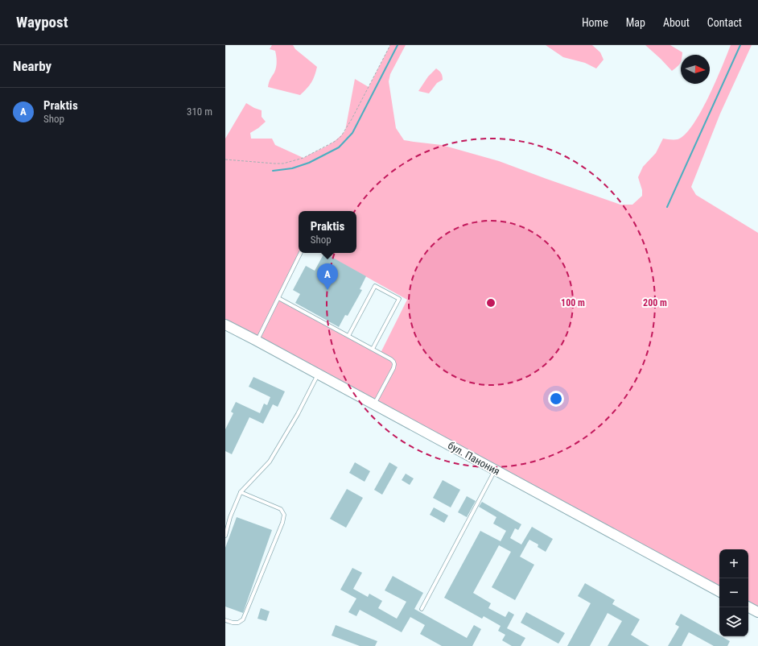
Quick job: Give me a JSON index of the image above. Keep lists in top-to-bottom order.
{
  "streets": {
    "main road": ["бул. Панония"]
  },
  "north": "right",
  "page": {
    "header": "Waypost",
    "nav": [
      "Home",
      "Map",
      "About",
      "Contact"
    ],
    "heading": "Nearby",
    "list": [
      {
        "mark": "A",
        "name": "Praktis",
        "note": "Shop",
        "value": "310 m"
      }
    ],
    "popup": ["Praktis", "Shop"],
    "pins": "A",
    "map_buttons": ["+", "−"]
  },
  "rings": ["100 m", "200 m"]
}
